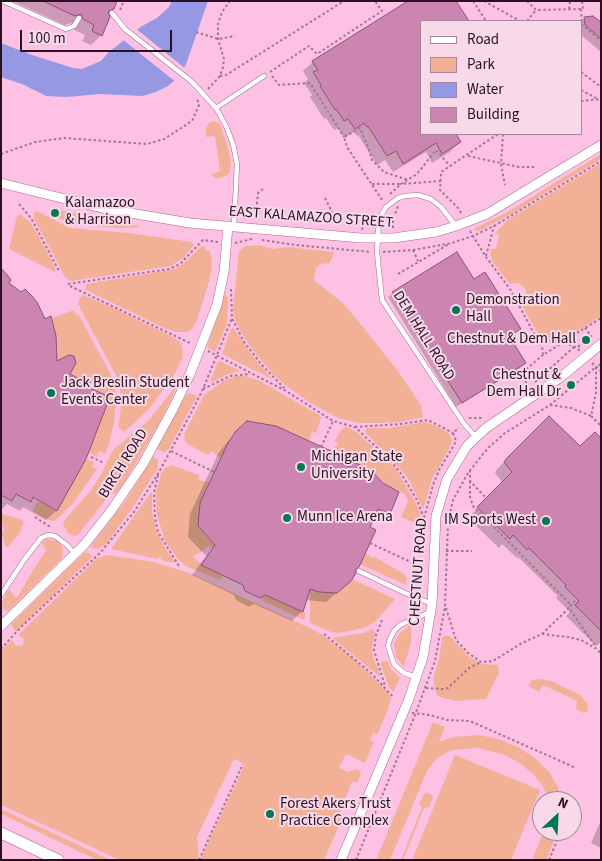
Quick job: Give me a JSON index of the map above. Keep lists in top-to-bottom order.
{
  "streets": {
    "street": ["EAST KALAMAZOO STREET", "BIRCH ROAD", "CHESTNUT ROAD"],
    "lane": ["DEM HALL ROAD"]
  },
  "crossings": [
    ["EAST KALAMAZOO STREET", "DEM HALL ROAD"],
    ["EAST KALAMAZOO STREET", "BIRCH ROAD"],
    ["DEM HALL ROAD", "CHESTNUT ROAD"]
  ],
  "places": [
    "Kalamazoo & Harrison",
    "Demonstration Hall",
    "Chestnut & Dem Hall",
    "Chestnut & Dem Hall Dr",
    "Jack Breslin Student Events Center",
    "Michigan State University",
    "Munn Ice Arena",
    "IM Sports West",
    "Forest Akers Trust Practice Complex"
  ],
  "legend": [
    "Road",
    "Park",
    "Water",
    "Building"
  ],
  "scale_bar": "100 m",
  "north": "top right"
}
